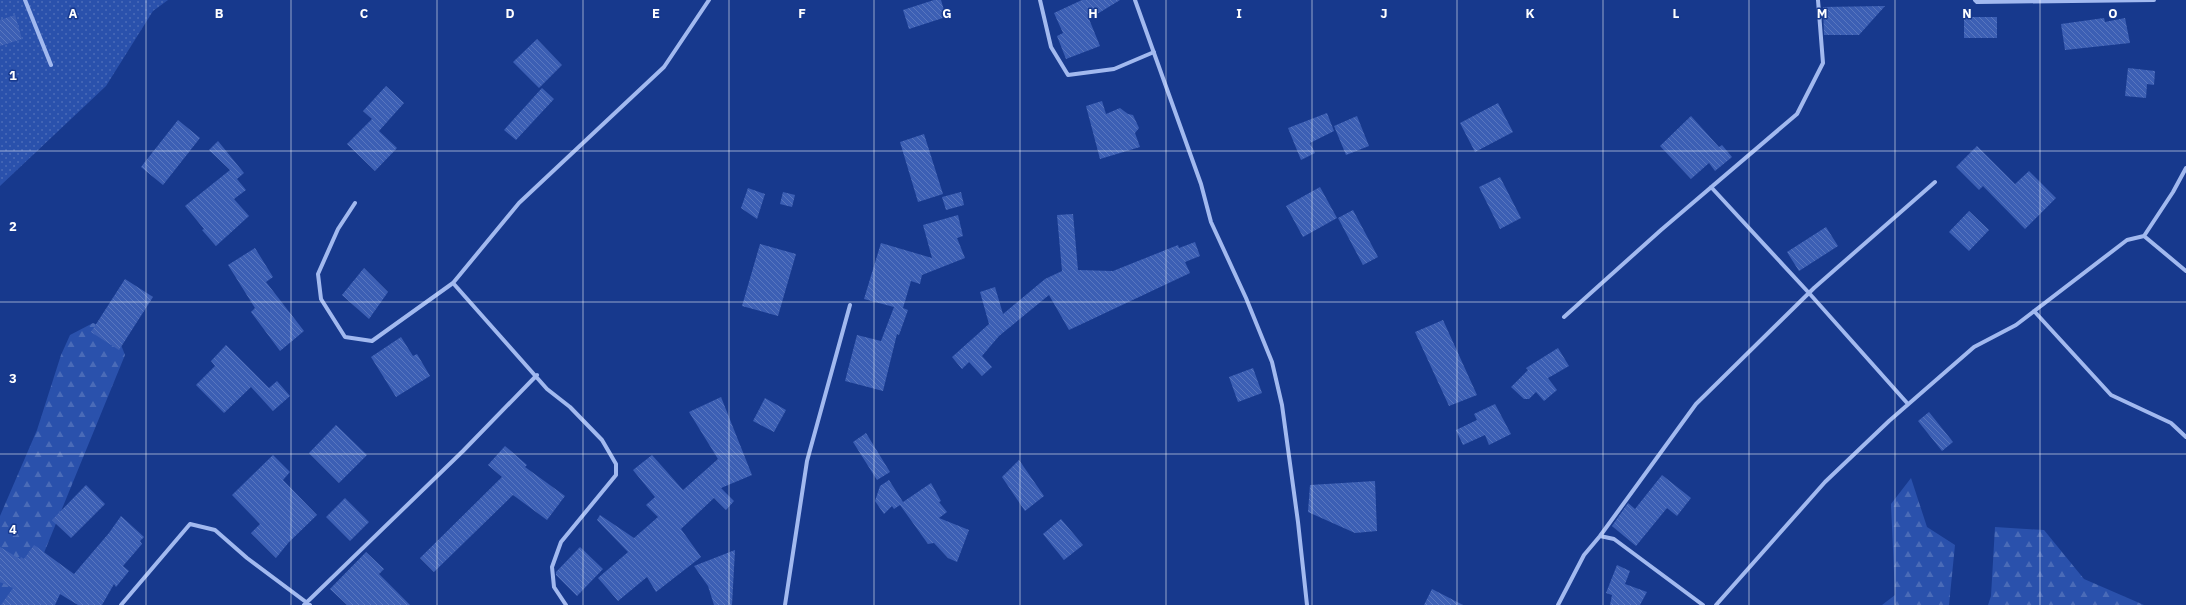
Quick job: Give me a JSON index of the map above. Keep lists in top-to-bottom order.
{
  "grid": {
    "columns": [
      "A",
      "B",
      "C",
      "D",
      "E",
      "F",
      "G",
      "H",
      "I",
      "J",
      "K",
      "L",
      "M",
      "N",
      "O"
    ],
    "rows": [
      "1",
      "2",
      "3",
      "4"
    ]
  }
}
